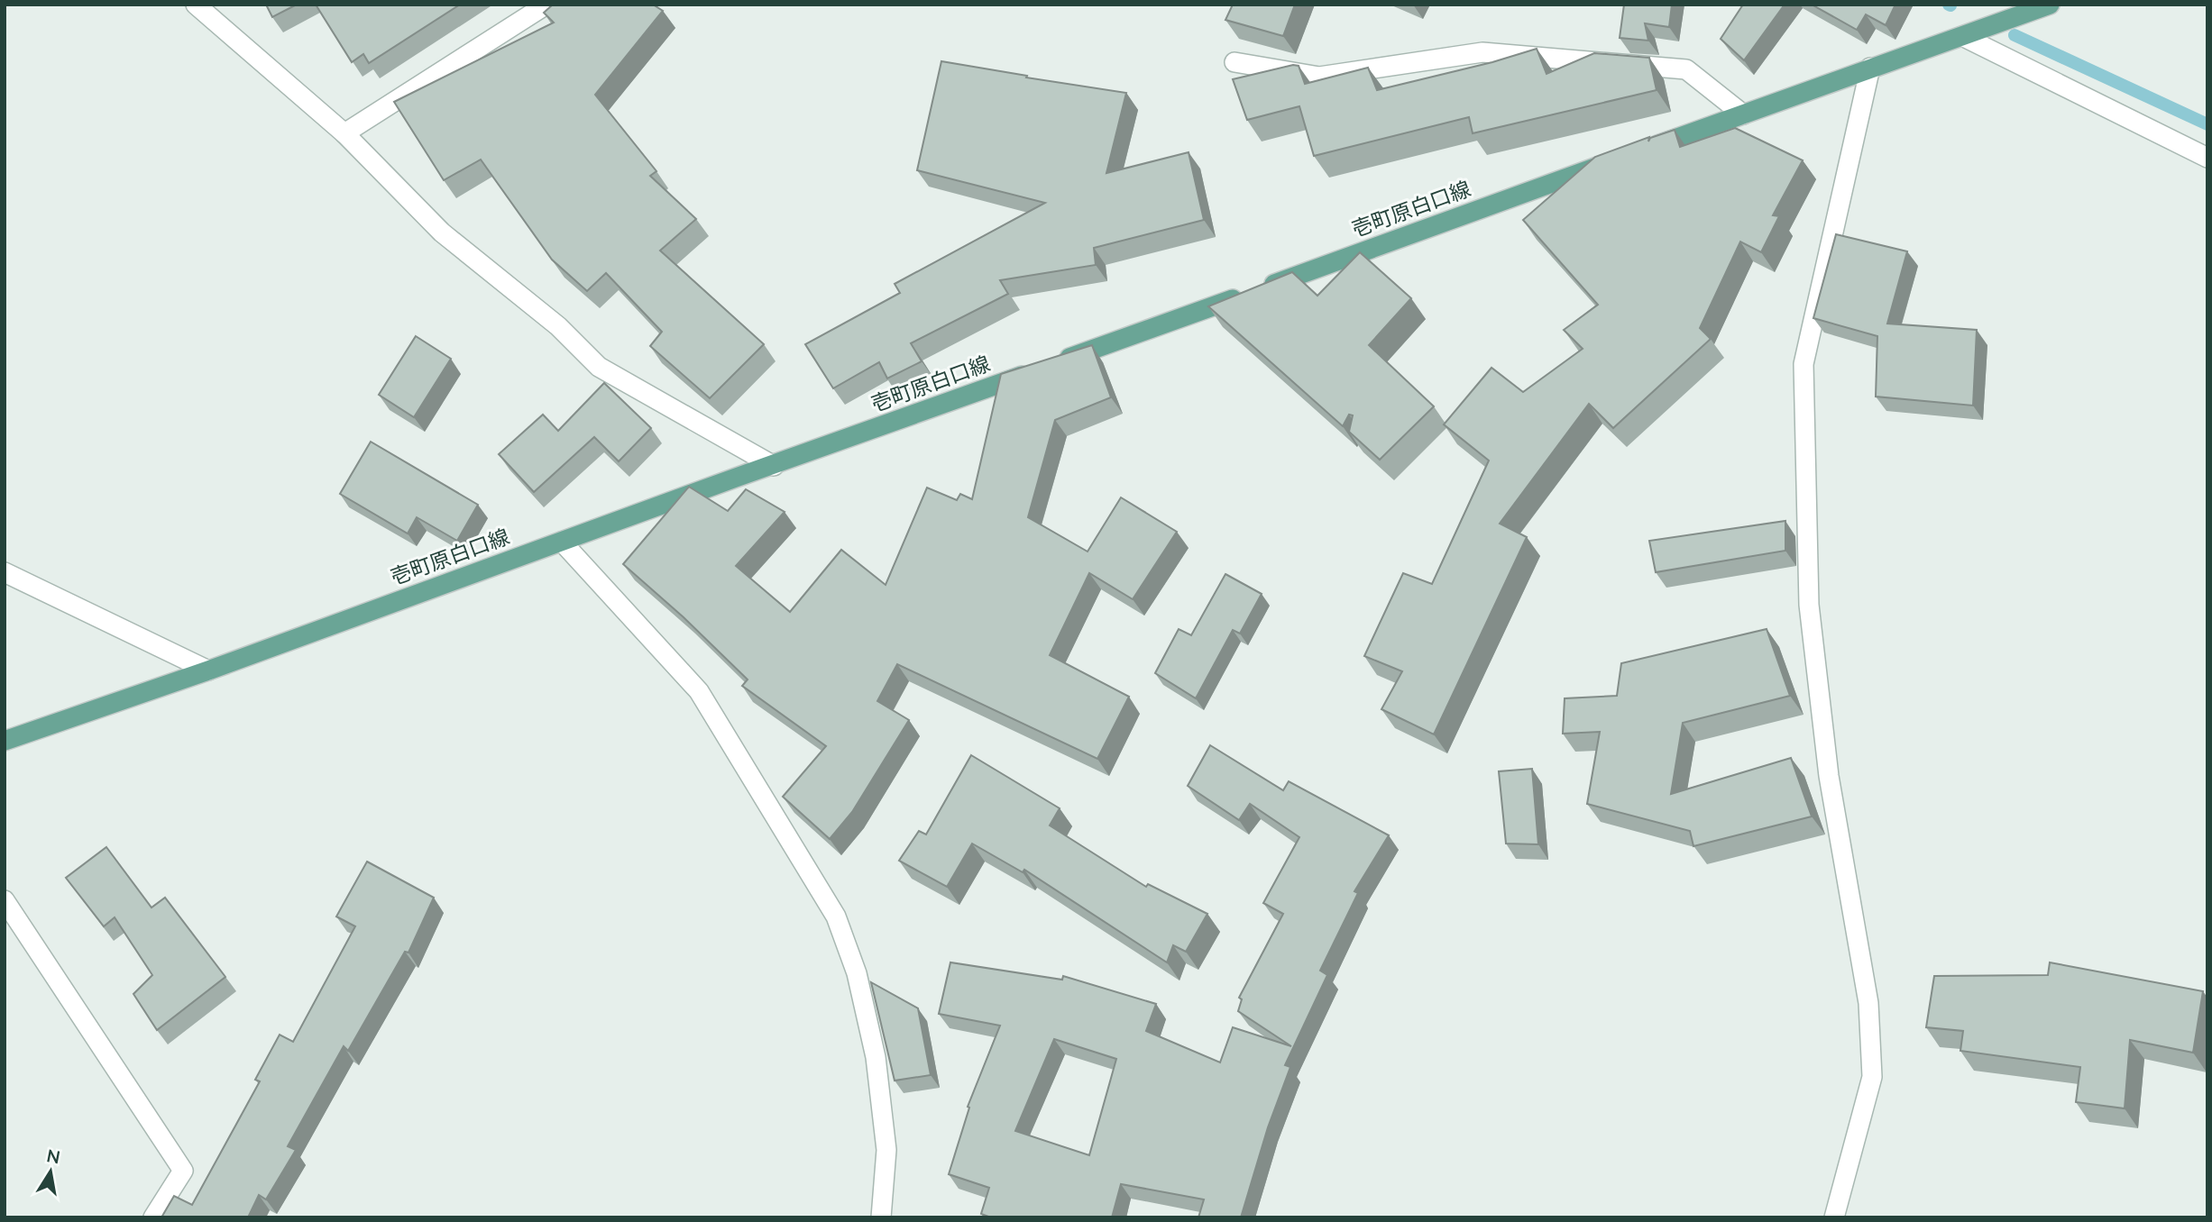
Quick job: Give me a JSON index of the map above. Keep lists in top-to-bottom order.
{
  "streets": {
    "main road": ["壱町原白口線"]
  },
  "north": "top"
}
